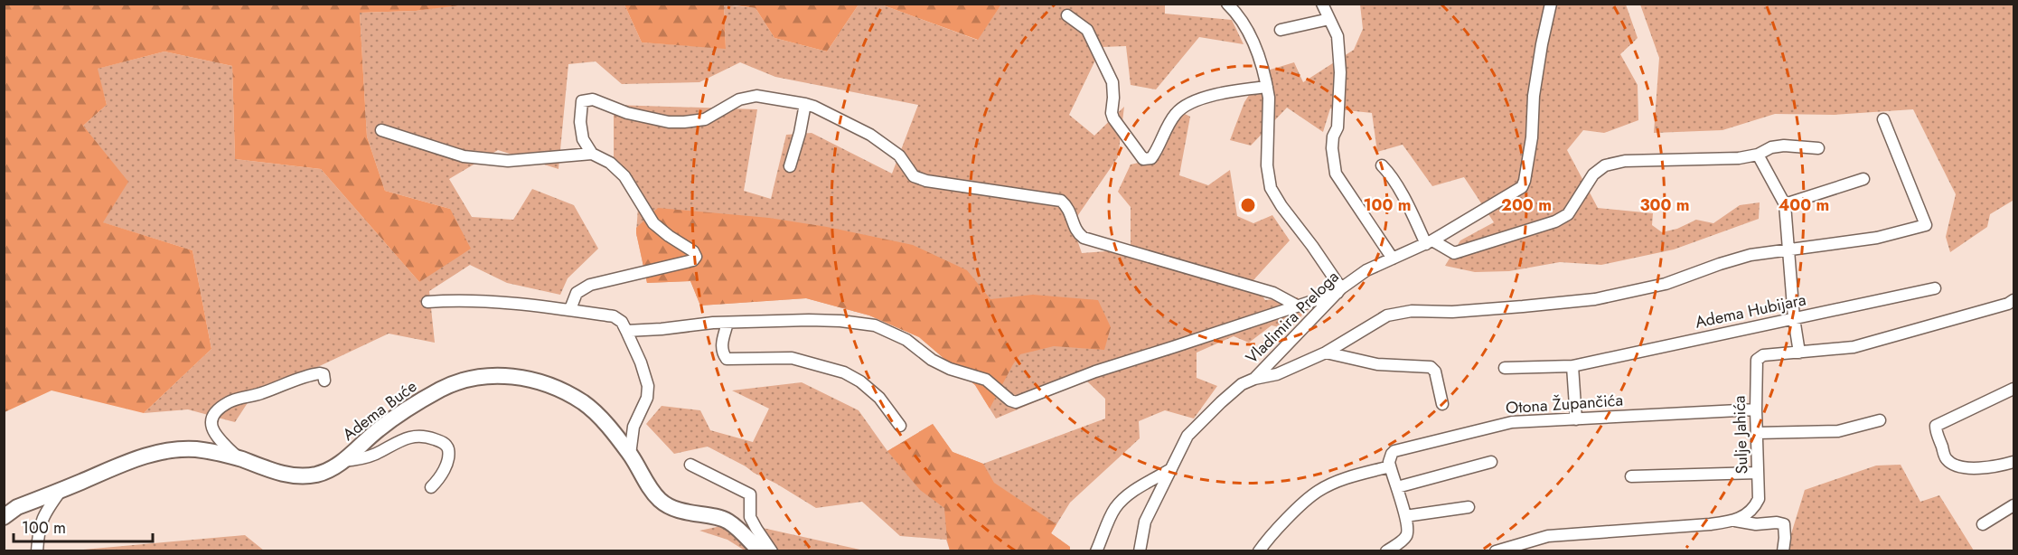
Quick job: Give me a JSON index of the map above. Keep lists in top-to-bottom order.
{
  "streets": {
    "street": [
      "Adema Hubijara",
      "Vladimira Preloga",
      "Otona Župančića",
      "Adema Buće",
      "Sulje Jahića"
    ]
  },
  "crossings": [
    ["Otona Župančića", "Sulje Jahića"]
  ],
  "scale_bar": "100 m",
  "rings": [
    "100 m",
    "200 m",
    "300 m",
    "400 m"
  ]
}
